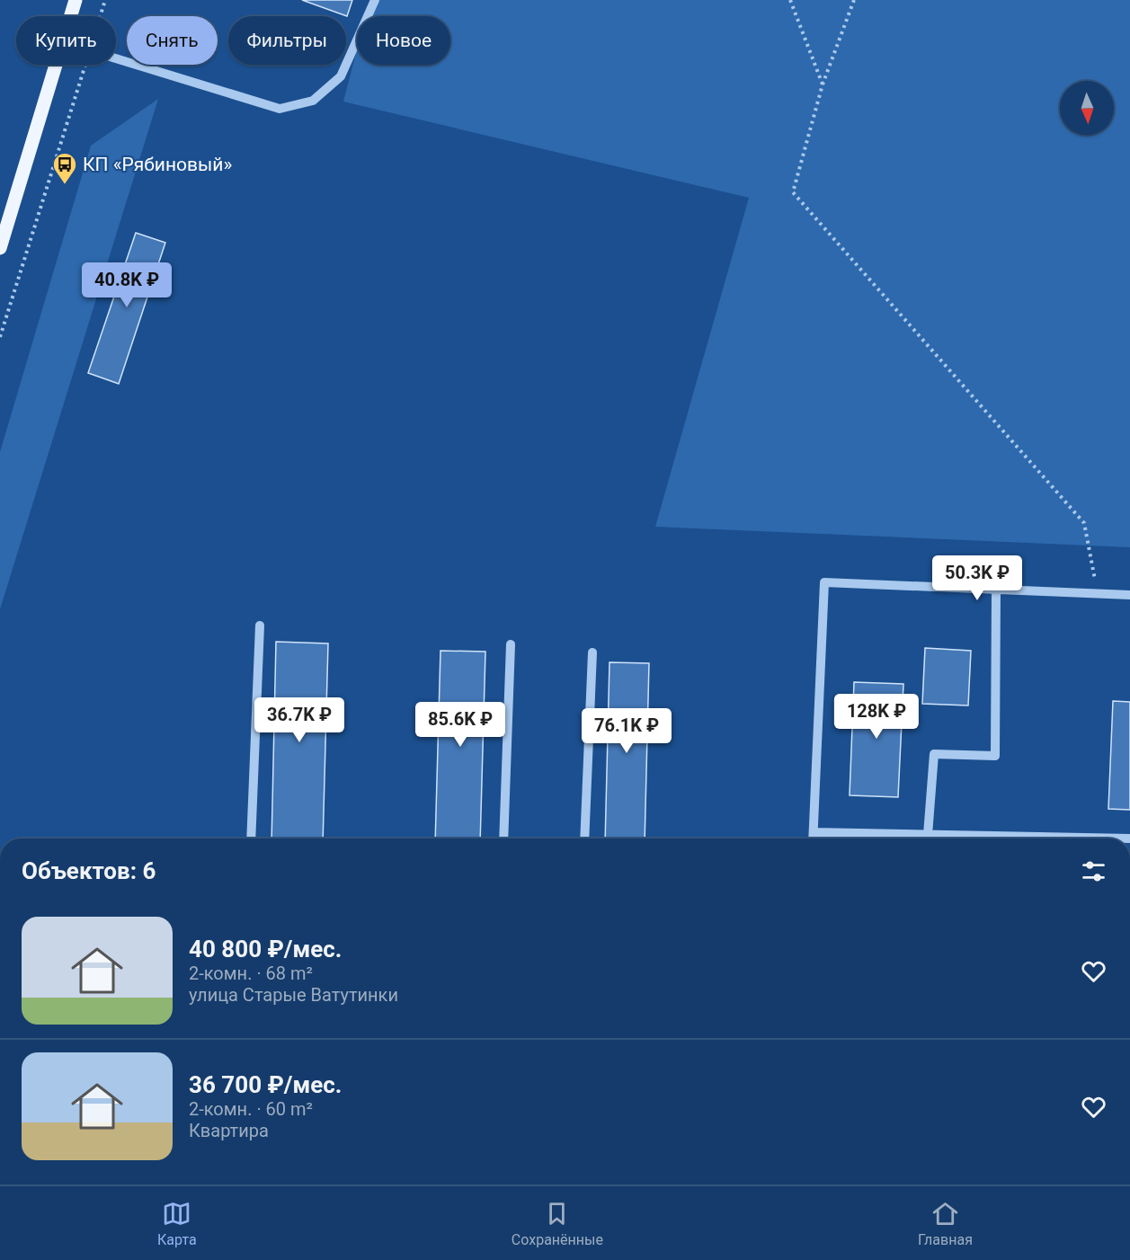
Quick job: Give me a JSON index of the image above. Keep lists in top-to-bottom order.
{
  "places": {
    "bus stop": ["КП «Рябиновый»"]
  },
  "north": "bottom",
  "page": {
    "chip": [
      "Купить",
      "Снять",
      "Фильтры",
      "Новое"
    ],
    "price": [
      "40.8K ₽",
      "50.3K ₽",
      "128K ₽",
      "36.7K ₽",
      "85.6K ₽",
      "76.1K ₽"
    ],
    "heading": "Объектов: 6",
    "list": [
      {
        "name": "40 800 ₽/мес.",
        "note": "2-комн. · 68 m² · улица Старые Ватутинки"
      },
      {
        "name": "36 700 ₽/мес.",
        "note": "2-комн. · 60 m² · Квартира"
      }
    ],
    "tabs": ["Карта", "Сохранённые", "Главная"]
  }
}
